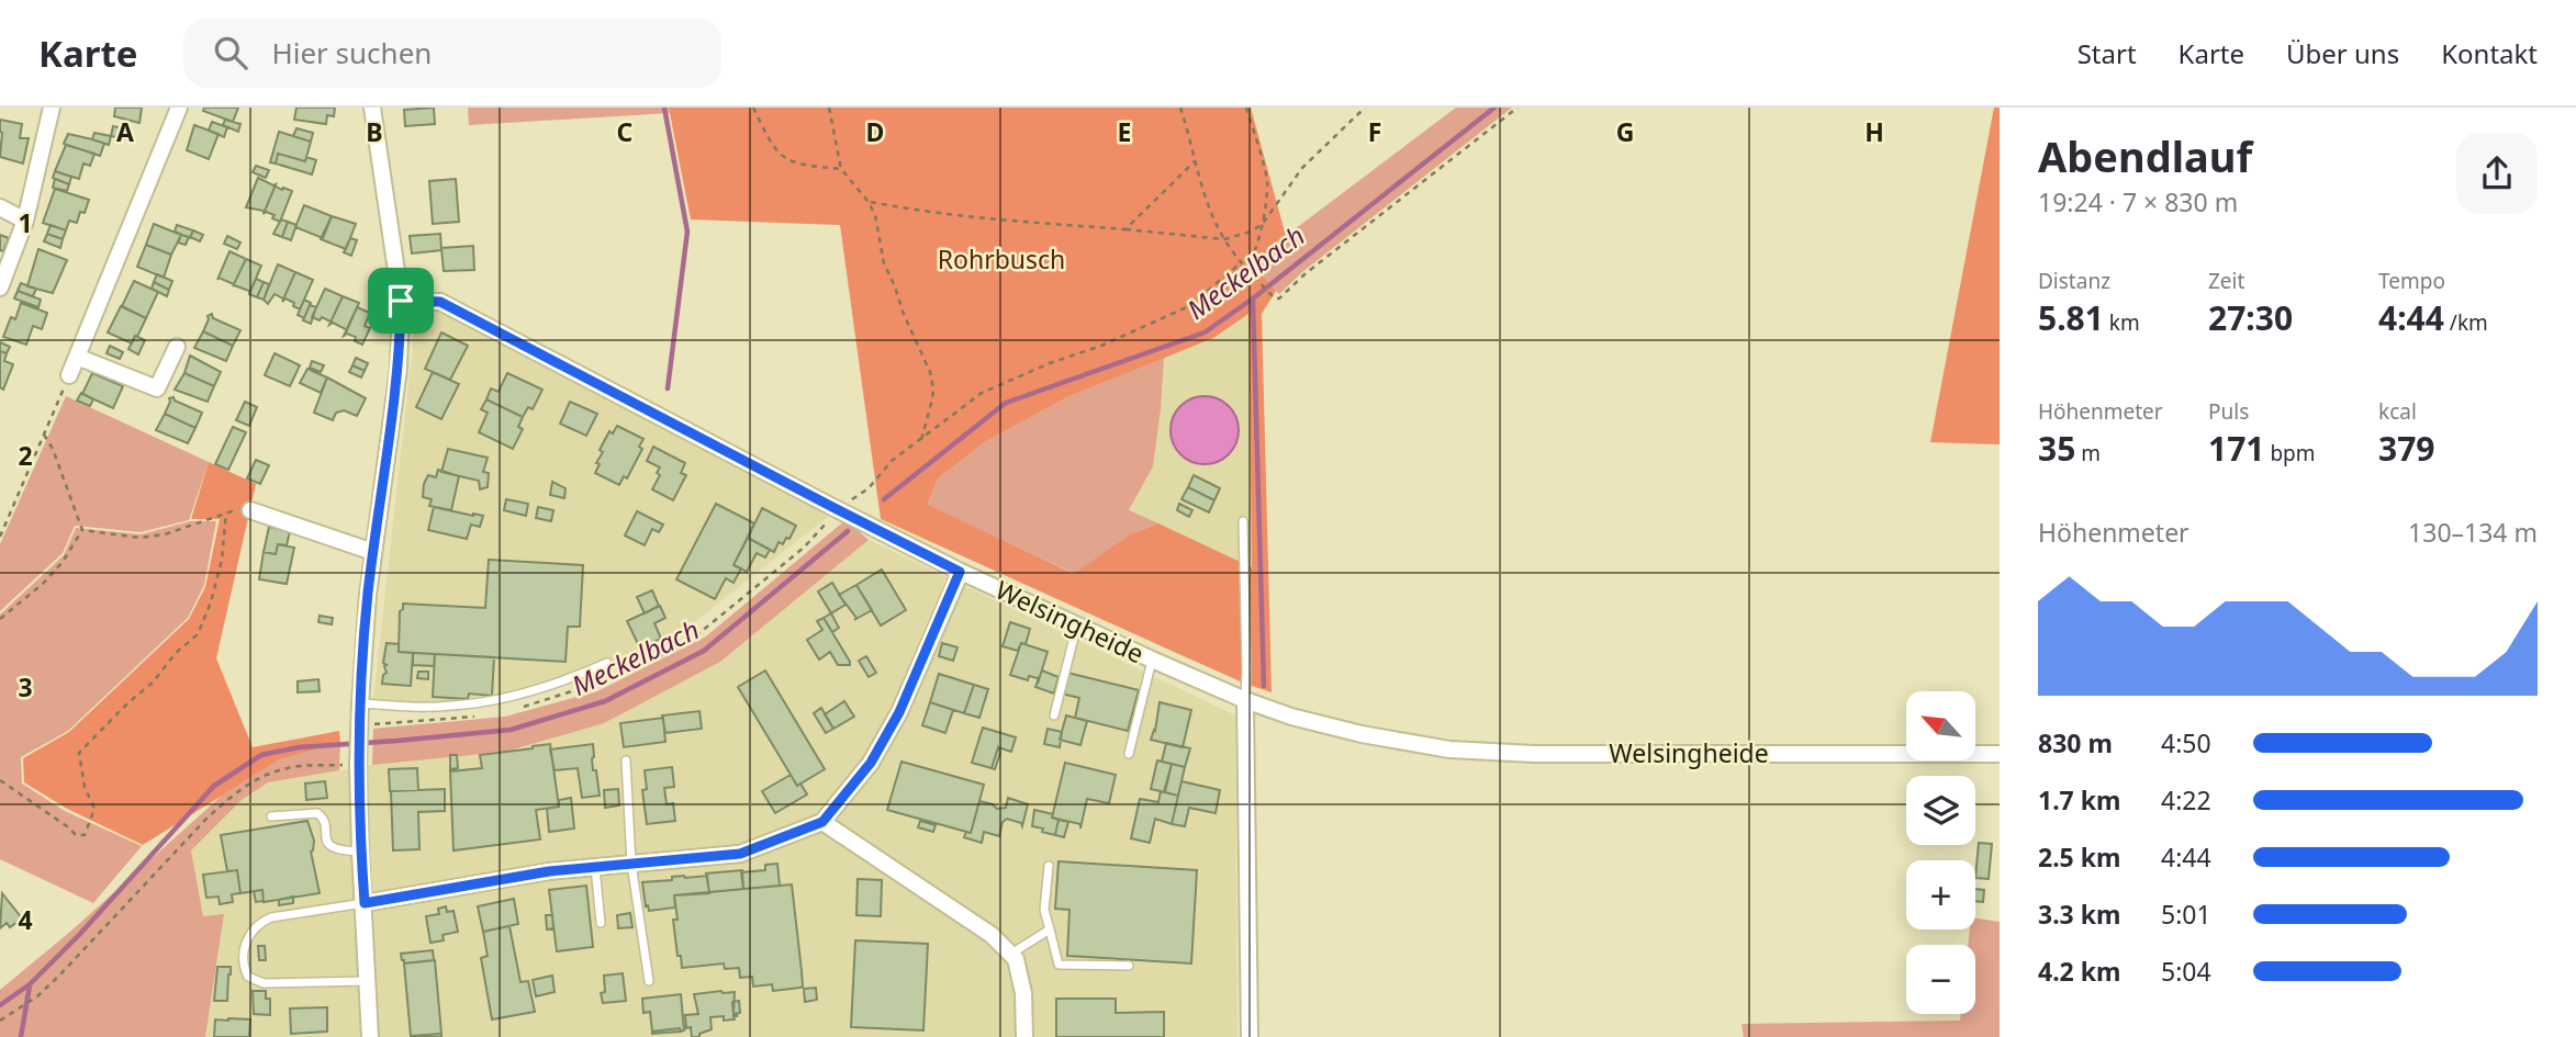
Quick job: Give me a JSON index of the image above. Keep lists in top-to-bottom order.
{
  "streets": {
    "street": ["Welsingheide"]
  },
  "water": ["Meckelbach"],
  "parks": ["Rohrbusch"],
  "north": "top left",
  "page": {
    "header": "Karte",
    "search": "Hier suchen",
    "nav": [
      "Start",
      "Karte",
      "Über uns",
      "Kontakt"
    ],
    "heading": ["Abendlauf", "19:24 · 7 × 830 m"],
    "stats": [
      ["Distanz", "5.81 km"],
      ["Zeit", "27:30"],
      ["Tempo", "4:44 /km"],
      ["Höhenmeter", "35 m"],
      ["Puls", "171 bpm"],
      ["kcal", "379"]
    ],
    "chart": ["Höhenmeter", "130–134 m"],
    "map_buttons": ["+", "−"],
    "list": [
      {
        "name": "830 m",
        "note": "4:50"
      },
      {
        "name": "1.7 km",
        "note": "4:22"
      },
      {
        "name": "2.5 km",
        "note": "4:44"
      },
      {
        "name": "3.3 km",
        "note": "5:01"
      },
      {
        "name": "4.2 km",
        "note": "5:04"
      }
    ]
  },
  "grid": {
    "columns": [
      "A",
      "B",
      "C",
      "D",
      "E",
      "F",
      "G",
      "H"
    ],
    "rows": [
      "1",
      "2",
      "3",
      "4"
    ]
  }
}
